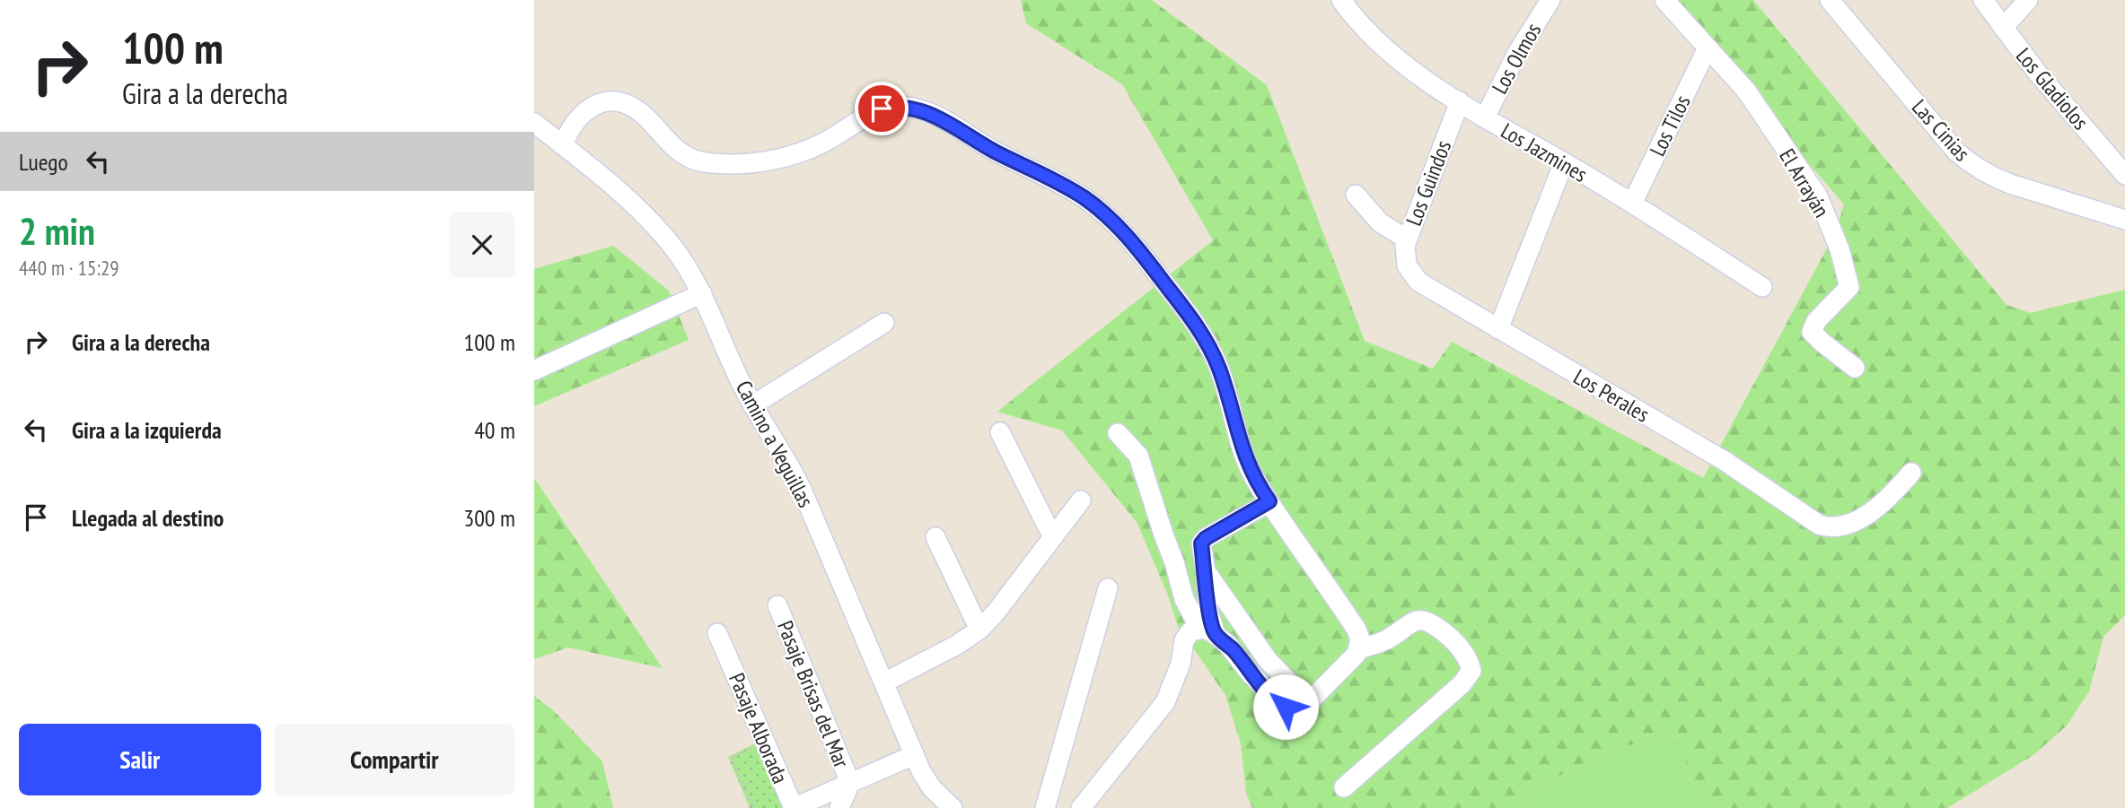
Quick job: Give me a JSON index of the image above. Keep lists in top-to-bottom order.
{
  "streets": {
    "street": [
      "Los Olmos",
      "Los Gladiolos",
      "Los Tilos",
      "Las Cinias",
      "Los Jazmines",
      "Los Guindos",
      "El Arrayán",
      "Los Perales",
      "Camino a Veguillas",
      "Pasaje Brisas del Mar",
      "Pasaje Alborada"
    ]
  },
  "crossings": [
    ["Los Olmos", "Los Jazmines"],
    ["Los Tilos", "Los Jazmines"],
    ["Los Tilos", "El Arrayán"],
    ["Los Jazmines", "Los Guindos"],
    ["Los Guindos", "Los Perales"]
  ],
  "page": {
    "turn": ["100 m", "Gira a la derecha"],
    "then": "Luego",
    "heading": ["2 min", "440 m · 15:29"],
    "list": [
      {
        "name": "Gira a la derecha",
        "value": "100 m"
      },
      {
        "name": "Gira a la izquierda",
        "value": "40 m"
      },
      {
        "name": "Llegada al destino",
        "value": "300 m"
      }
    ],
    "buttons": ["Salir", "Compartir"]
  }
}
